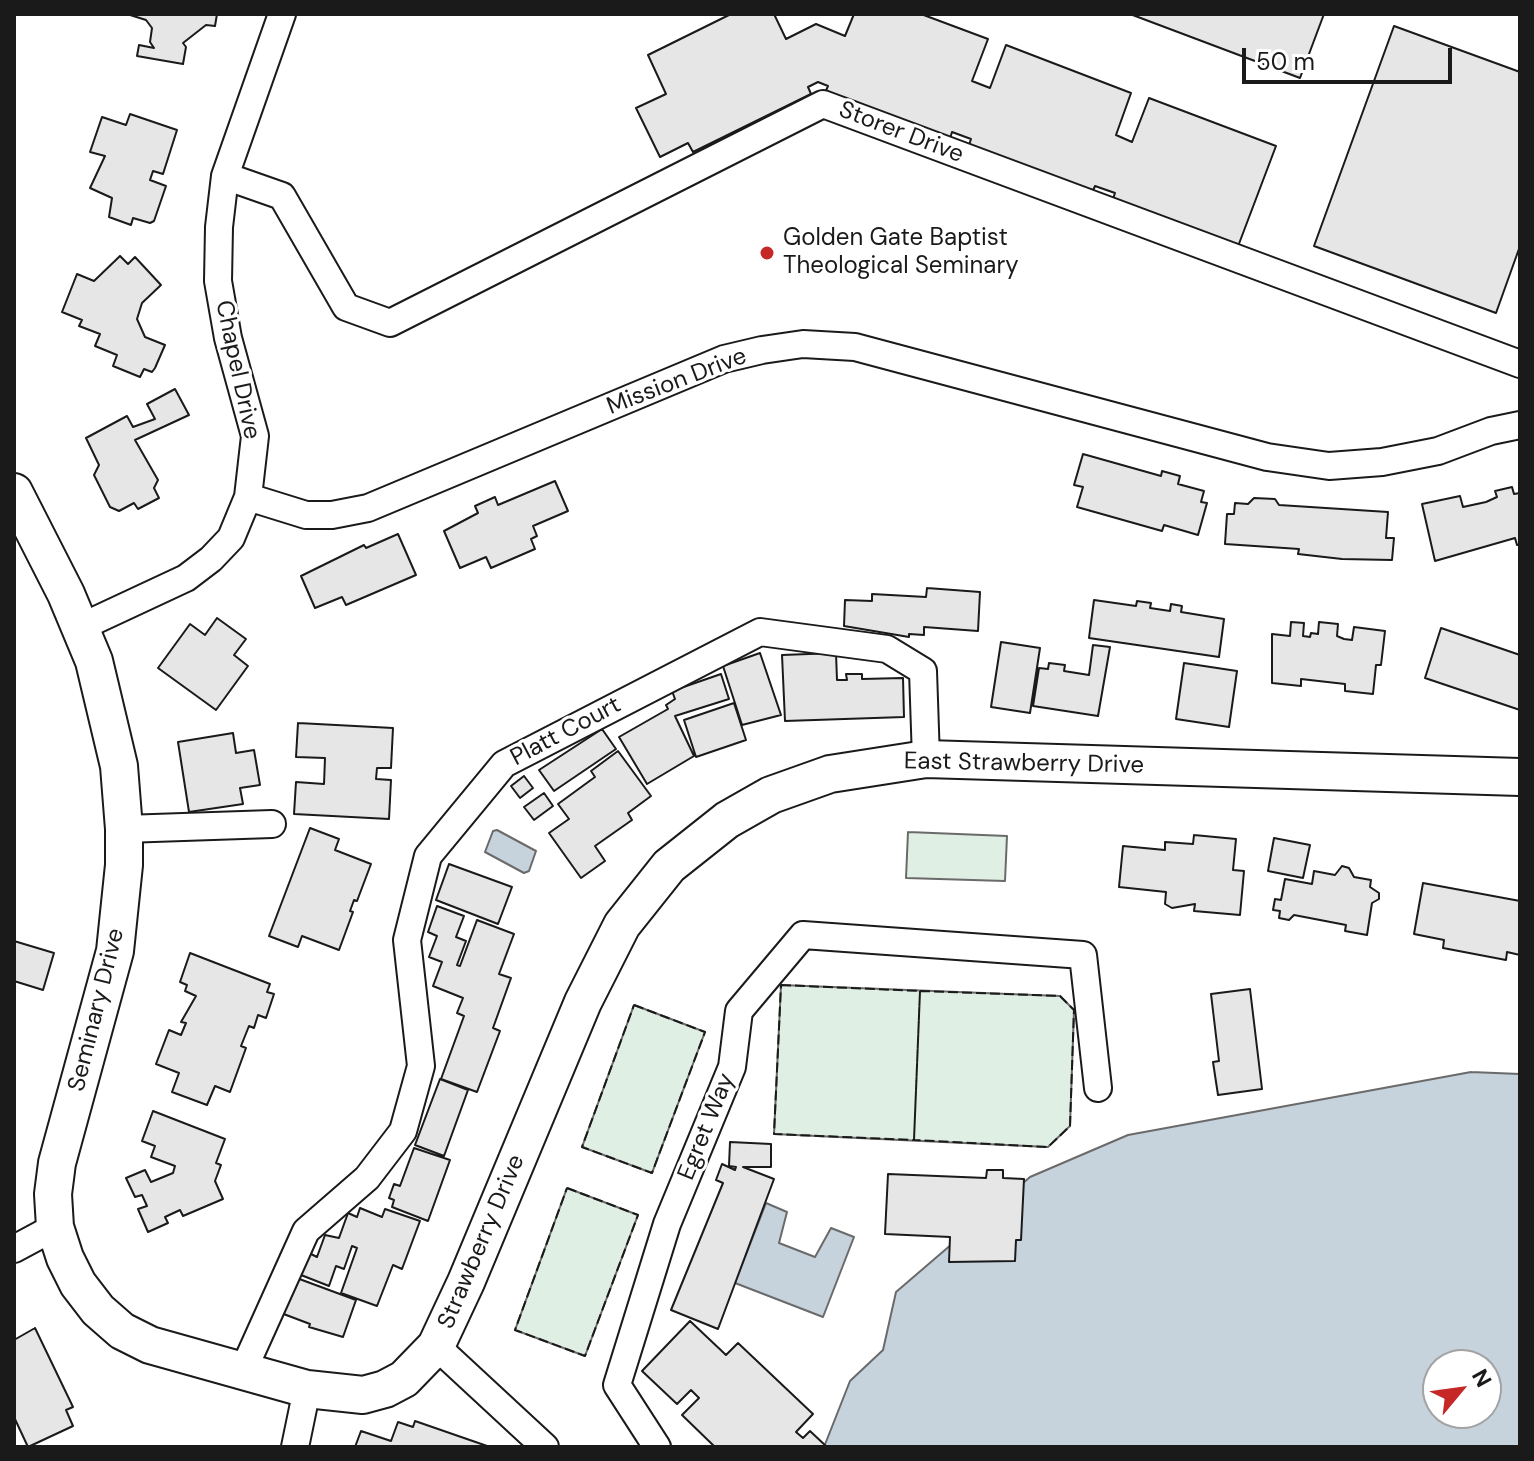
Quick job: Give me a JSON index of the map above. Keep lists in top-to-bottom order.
{
  "streets": {
    "street": [
      "Storer Drive",
      "Chapel Drive",
      "Mission Drive",
      "Platt Court",
      "East Strawberry Drive",
      "Seminary Drive",
      "Egret Way",
      "Strawberry Drive"
    ]
  },
  "crossings": [
    ["Storer Drive", "Chapel Drive"],
    ["Chapel Drive", "Mission Drive"],
    ["Platt Court", "East Strawberry Drive"],
    ["Platt Court", "Seminary Drive"],
    ["East Strawberry Drive", "Strawberry Drive"],
    ["Seminary Drive", "Strawberry Drive"]
  ],
  "places": ["Golden Gate Baptist Theological Seminary"],
  "scale_bar": "50 m",
  "north": "top right"
}
